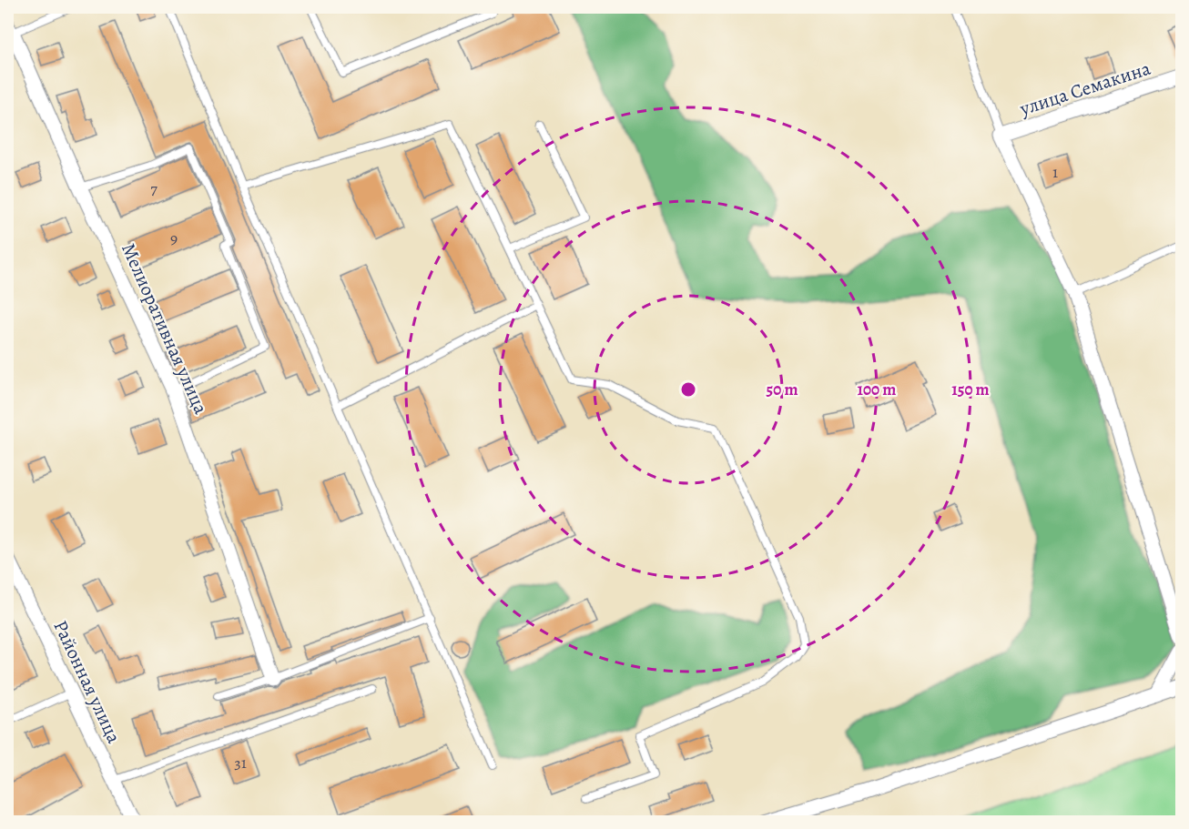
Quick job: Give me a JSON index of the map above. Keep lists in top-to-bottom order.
{
  "streets": {
    "street": ["улица Семакина", "Мелиоративная улица", "Районная улица"]
  },
  "house_numbers": [
    "1",
    "7",
    "9",
    "31"
  ],
  "rings": ["50 m", "100 m", "150 m"]
}
